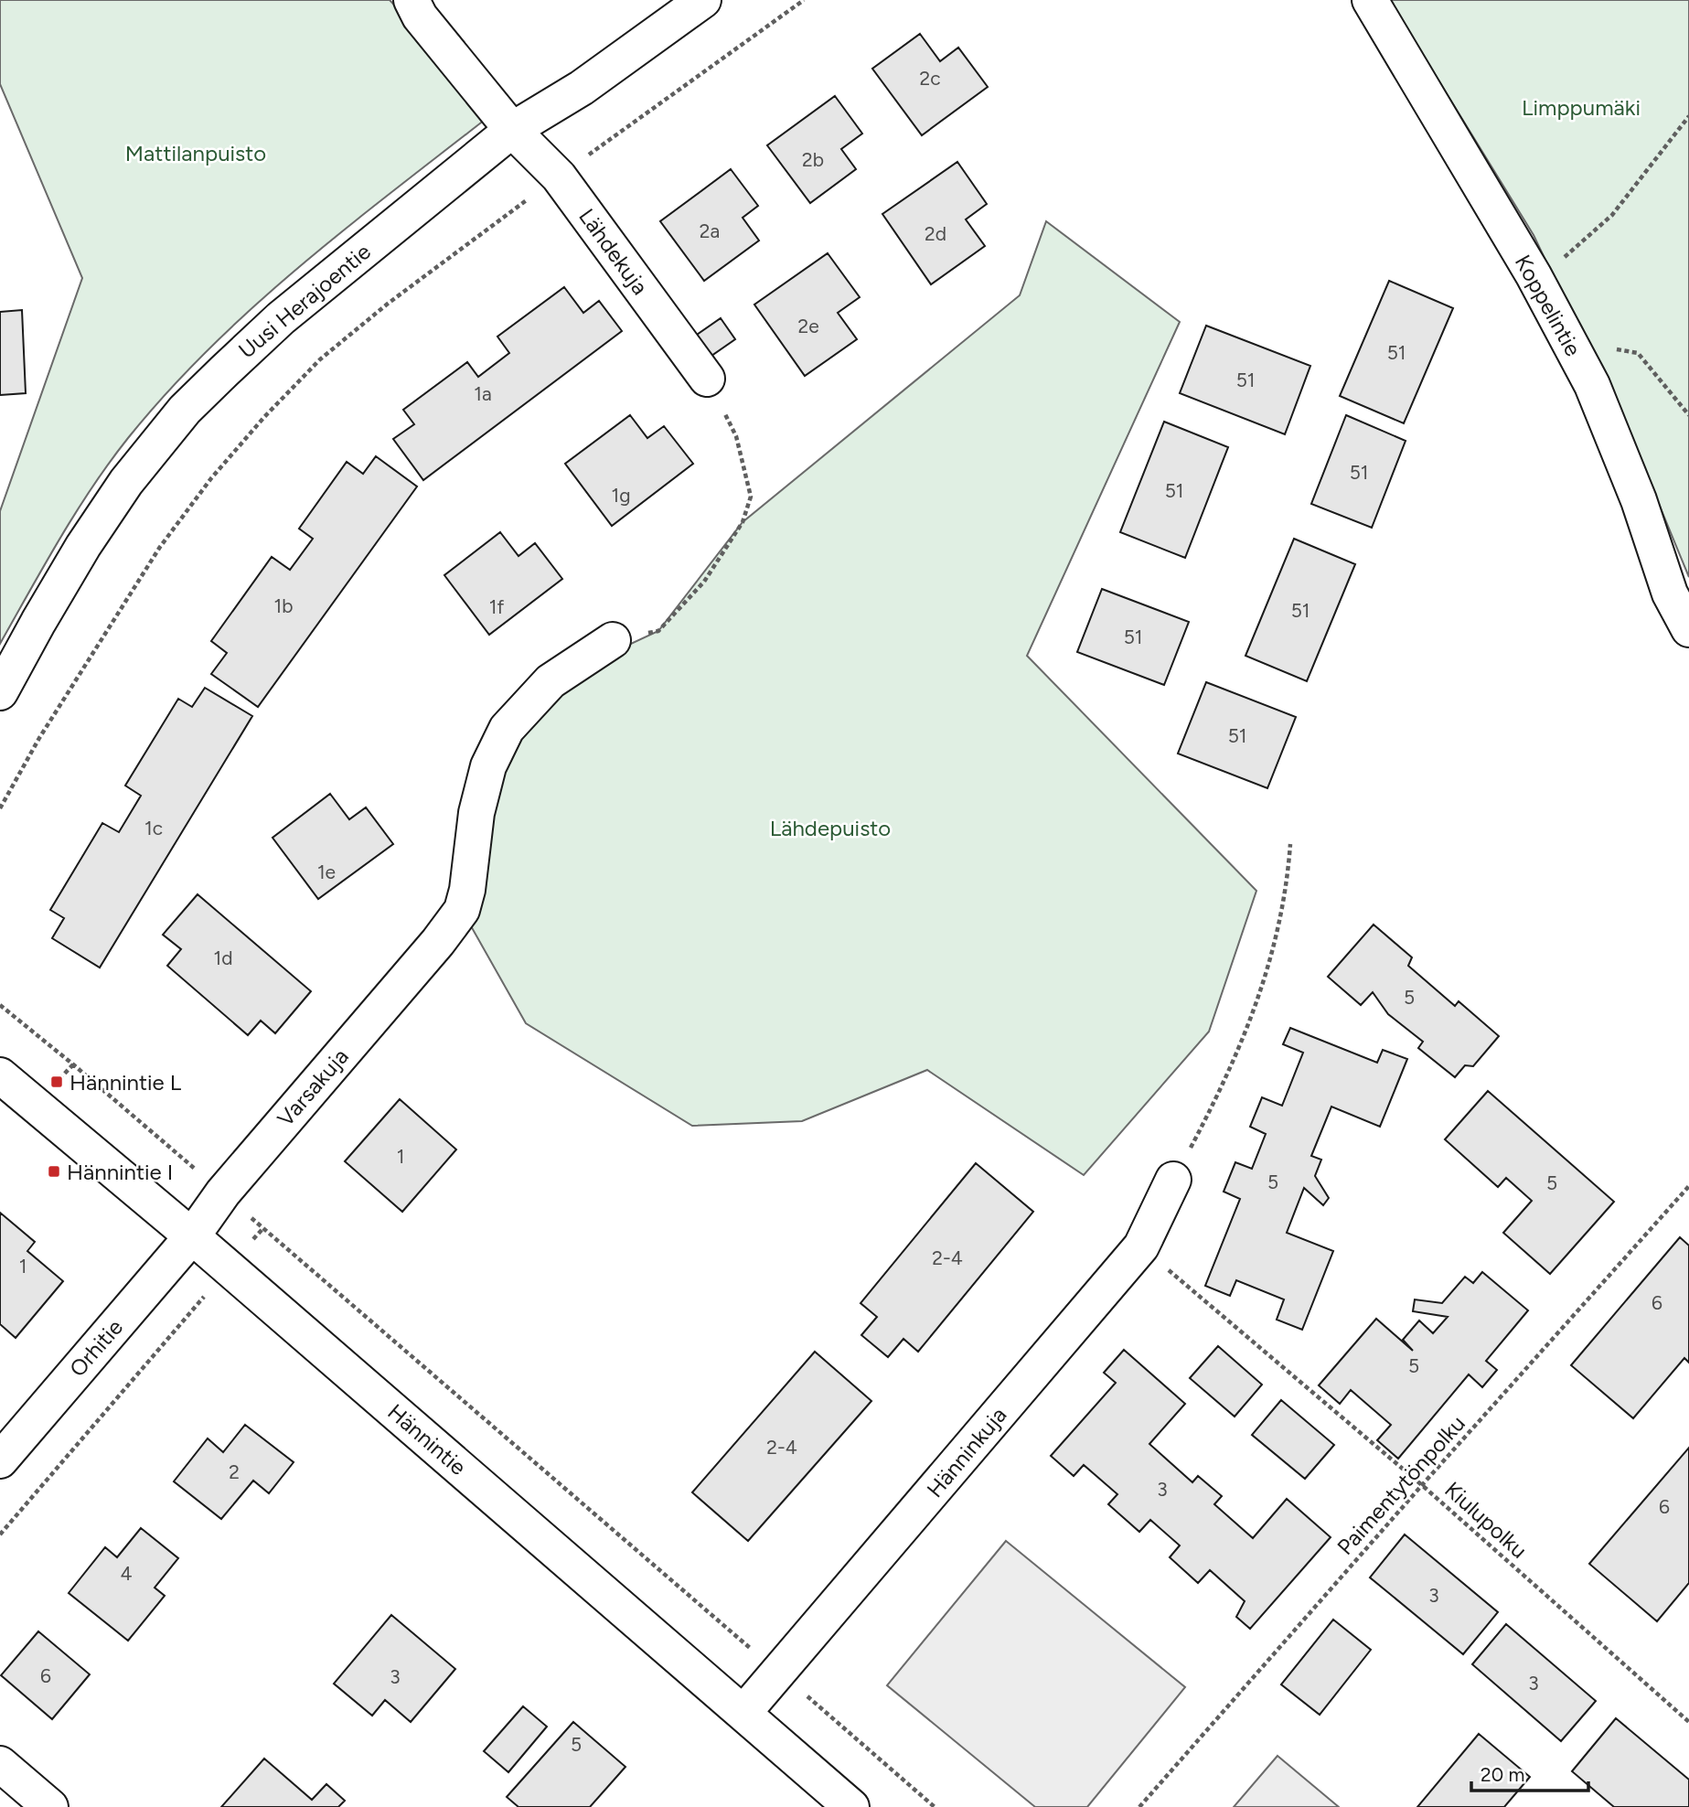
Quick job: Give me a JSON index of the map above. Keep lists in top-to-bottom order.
{
  "streets": {
    "street": [
      "Lähdekuja",
      "Uusi Herajoentie",
      "Koppelintie",
      "Varsakuja",
      "Orhitie",
      "Hännintie",
      "Hänninkuja"
    ],
    "path": ["Paimentytönpolku", "Kiulupolku"]
  },
  "crossings": [
    ["Lähdekuja", "Uusi Herajoentie"],
    ["Varsakuja", "Orhitie"],
    ["Varsakuja", "Hännintie"],
    ["Orhitie", "Hännintie"],
    ["Hännintie", "Hänninkuja"],
    ["Hänninkuja", "Kiulupolku"],
    ["Paimentytönpolku", "Kiulupolku"]
  ],
  "parks": ["Limppumäki", "Mattilanpuisto", "Lähdepuisto"],
  "places": {
    "transit": ["Hännintie L", "Hännintie I"]
  },
  "house_numbers": [
    "2c",
    "2b",
    "2a",
    "2d",
    "2e",
    "51",
    "51",
    "1a",
    "51",
    "51",
    "1g",
    "1b",
    "1f",
    "51",
    "51",
    "51",
    "1c",
    "1e",
    "1d",
    "5",
    "1",
    "5",
    "5",
    "2-4",
    "1",
    "6",
    "5",
    "2-4",
    "2",
    "3",
    "6",
    "4",
    "3",
    "6",
    "3",
    "3",
    "5"
  ],
  "scale_bar": "20 m"
}
